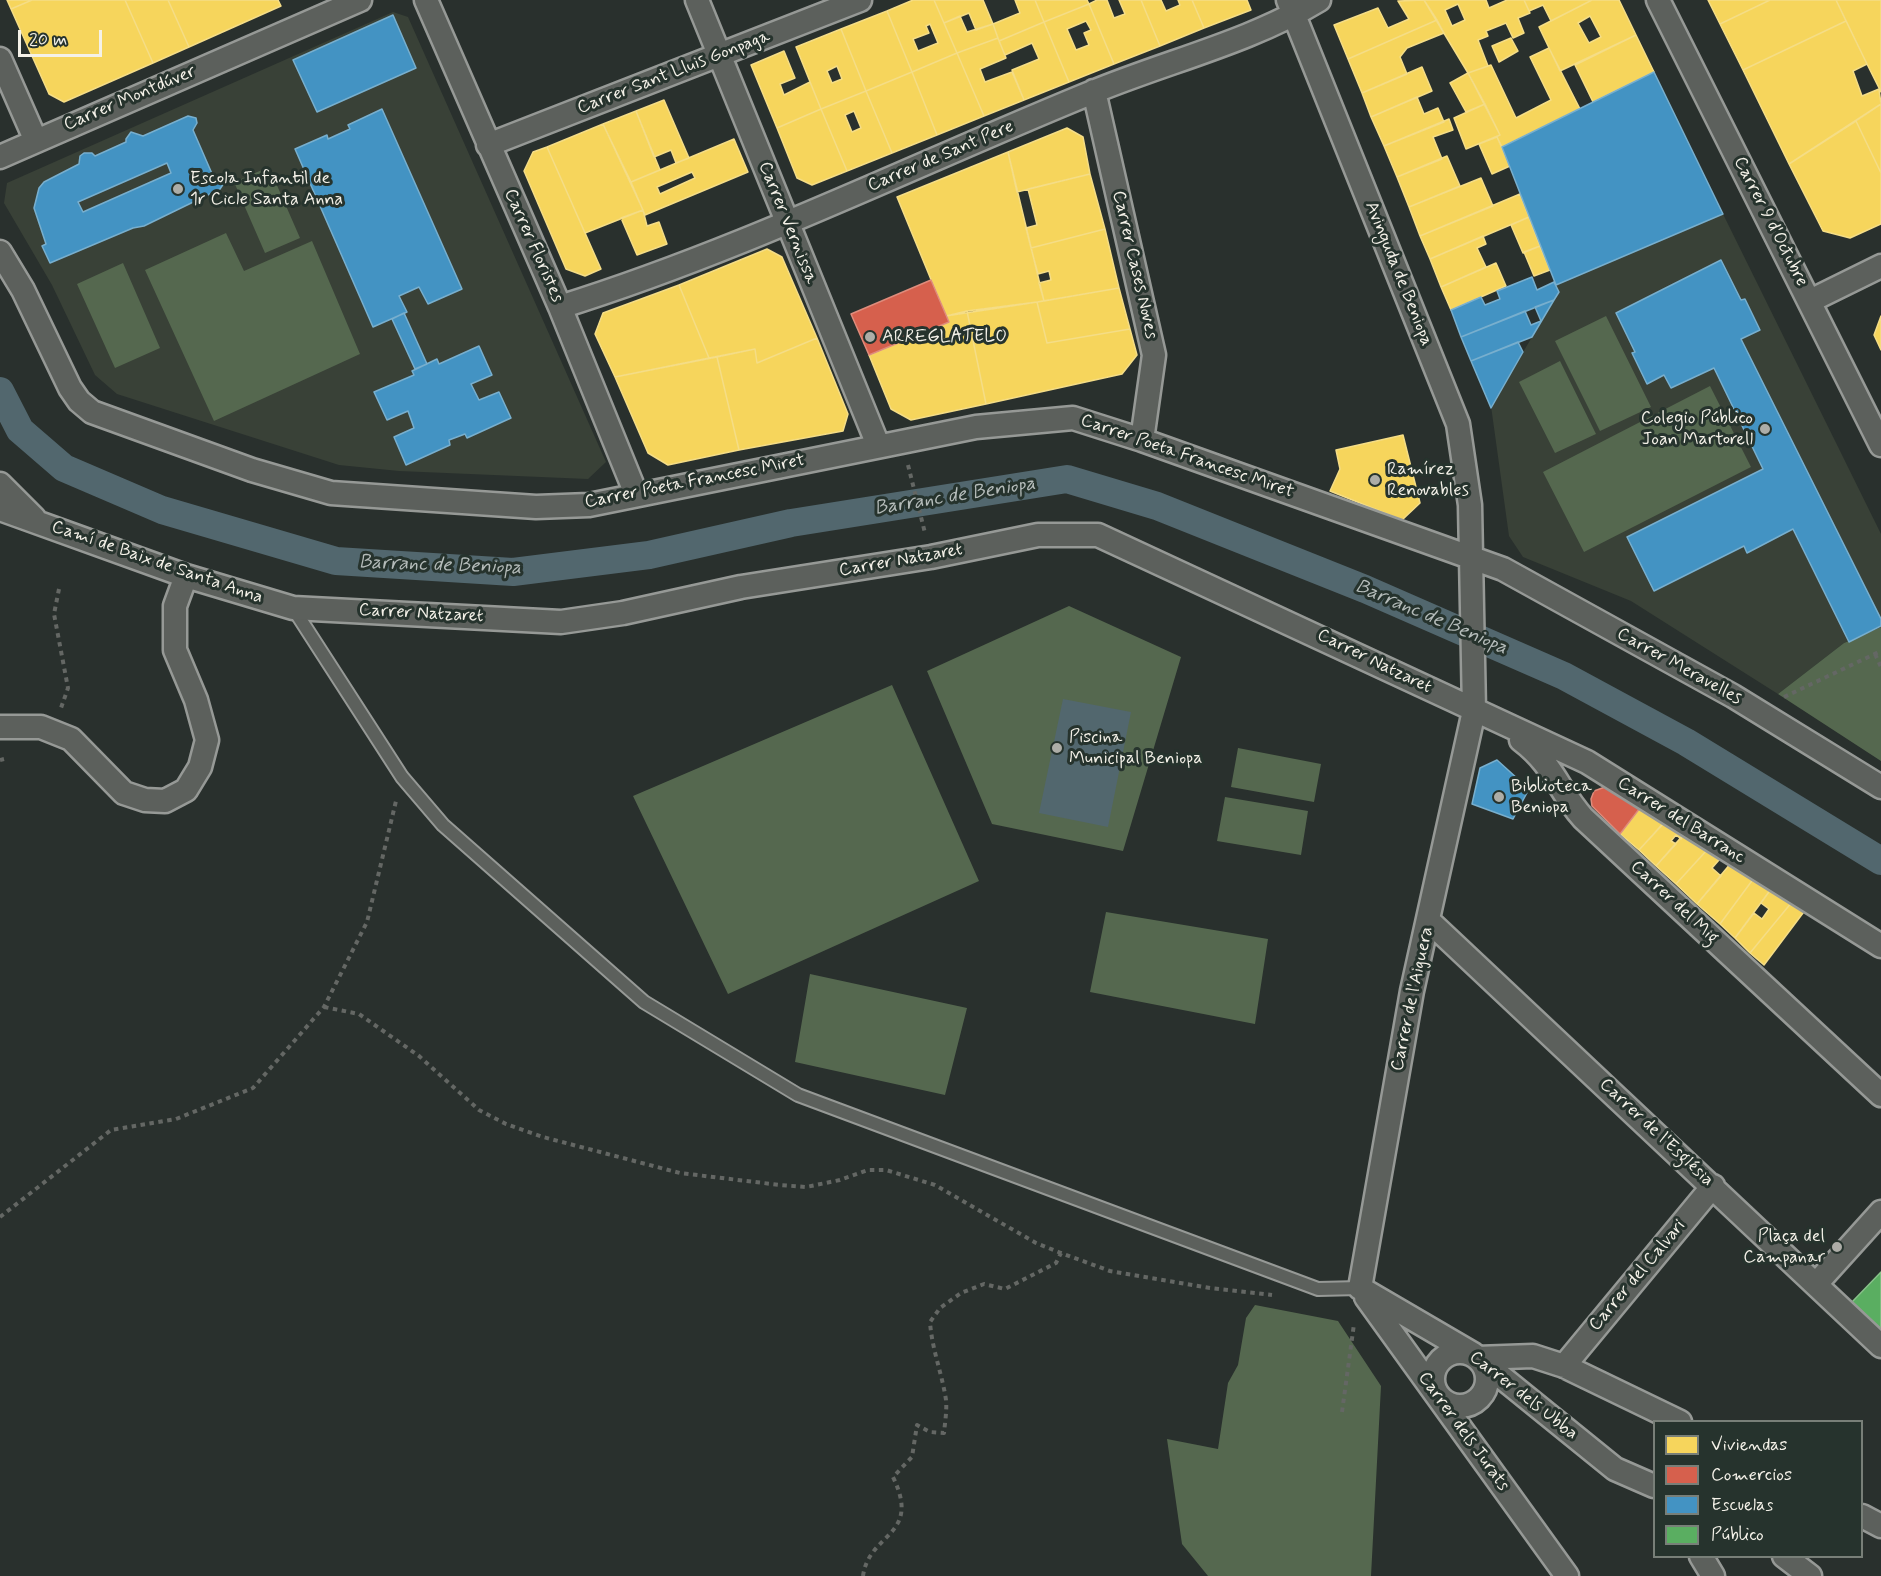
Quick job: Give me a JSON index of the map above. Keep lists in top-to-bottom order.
{
  "streets": {
    "street": [
      "Carrer Sant Lluis Gonpaga",
      "Carrer Montdúver",
      "Carrer de Sant Pere",
      "Carrer 9 d'Octubre",
      "Carrer Vernissa",
      "Carrer Floristes",
      "Carrer Cases Noves",
      "Avinguda de Beniopa",
      "Carrer Poeta Francesc Miret",
      "Carrer Natzaret",
      "Camí de Baix de Santa Anna",
      "Carrer Meravelles",
      "Carrer del Barranc",
      "Carrer del Mig",
      "Carrer de l'Aiguera",
      "Carrer de l'Església",
      "Carrer del Calvari",
      "Carrer dels Ubba",
      "Carrer dels Jurats"
    ]
  },
  "crossings": [
    ["Carrer Sant Lluis Gonpaga", "Carrer Vernissa"],
    ["Carrer Sant Lluis Gonpaga", "Carrer Floristes"],
    ["Carrer de Sant Pere", "Carrer Vernissa"],
    ["Carrer de Sant Pere", "Carrer Floristes"],
    ["Carrer de Sant Pere", "Carrer Cases Noves"],
    ["Carrer de Sant Pere", "Avinguda de Beniopa"],
    ["Carrer Vernissa", "Carrer Poeta Francesc Miret"],
    ["Carrer Floristes", "Carrer Poeta Francesc Miret"],
    ["Carrer Cases Noves", "Carrer Poeta Francesc Miret"],
    ["Avinguda de Beniopa", "Carrer Poeta Francesc Miret"],
    ["Avinguda de Beniopa", "Carrer Natzaret"],
    ["Avinguda de Beniopa", "Carrer Meravelles"],
    ["Avinguda de Beniopa", "Carrer del Barranc"],
    ["Avinguda de Beniopa", "Carrer del Mig"],
    ["Avinguda de Beniopa", "Carrer de l'Aiguera"],
    ["Carrer Poeta Francesc Miret", "Carrer Meravelles"],
    ["Carrer Natzaret", "Camí de Baix de Santa Anna"],
    ["Carrer Natzaret", "Carrer del Barranc"],
    ["Carrer Natzaret", "Carrer del Mig"],
    ["Carrer Natzaret", "Carrer de l'Aiguera"],
    ["Carrer del Barranc", "Carrer del Mig"],
    ["Carrer del Barranc", "Carrer de l'Aiguera"],
    ["Carrer del Mig", "Carrer de l'Aiguera"],
    ["Carrer de l'Aiguera", "Carrer de l'Església"],
    ["Carrer de l'Aiguera", "Carrer dels Ubba"],
    ["Carrer de l'Aiguera", "Carrer dels Jurats"],
    ["Carrer de l'Església", "Carrer del Calvari"],
    ["Carrer dels Ubba", "Carrer dels Jurats"]
  ],
  "water": ["Barranc de Beniopa"],
  "places": [
    "Escola Infantil de 1r Cicle Santa Anna",
    "ARREGLATELO",
    "Colegio Público Joan Martorell",
    "Ramírez Renovables",
    "Piscina Municipal Beniopa",
    "Biblioteca Beniopa",
    "Plaça del Campanar"
  ],
  "legend": [
    "Viviendas",
    "Comercios",
    "Escuelas",
    "Público"
  ],
  "scale_bar": "20 m"
}
